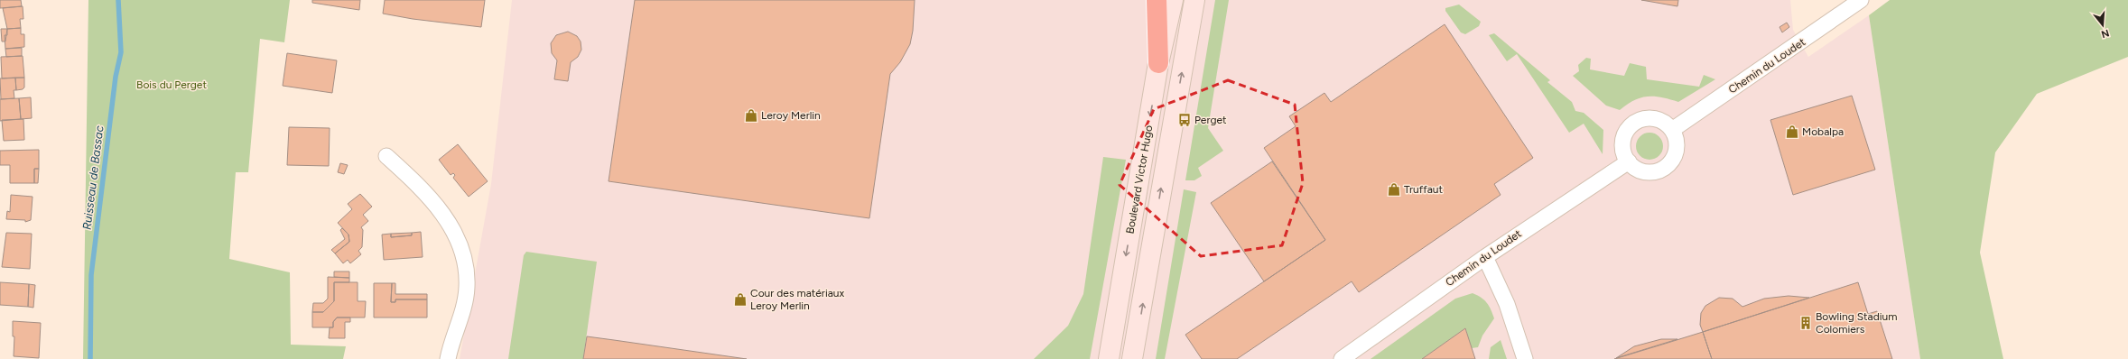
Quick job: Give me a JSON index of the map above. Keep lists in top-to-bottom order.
{
  "streets": {
    "main road": ["Boulevard Victor Hugo"],
    "street": ["Chemin du Loudet"]
  },
  "water": ["Ruisseau de Bassac"],
  "parks": ["Bois du Perget"],
  "places": {
    "shop": [
      "Leroy Merlin",
      "Mobalpa",
      "Truffaut",
      "Cour des matériaux Leroy Merlin"
    ],
    "bus stop": ["Perget"],
    "building": ["Bowling Stadium Colomiers"]
  },
  "north": "bottom"
}
